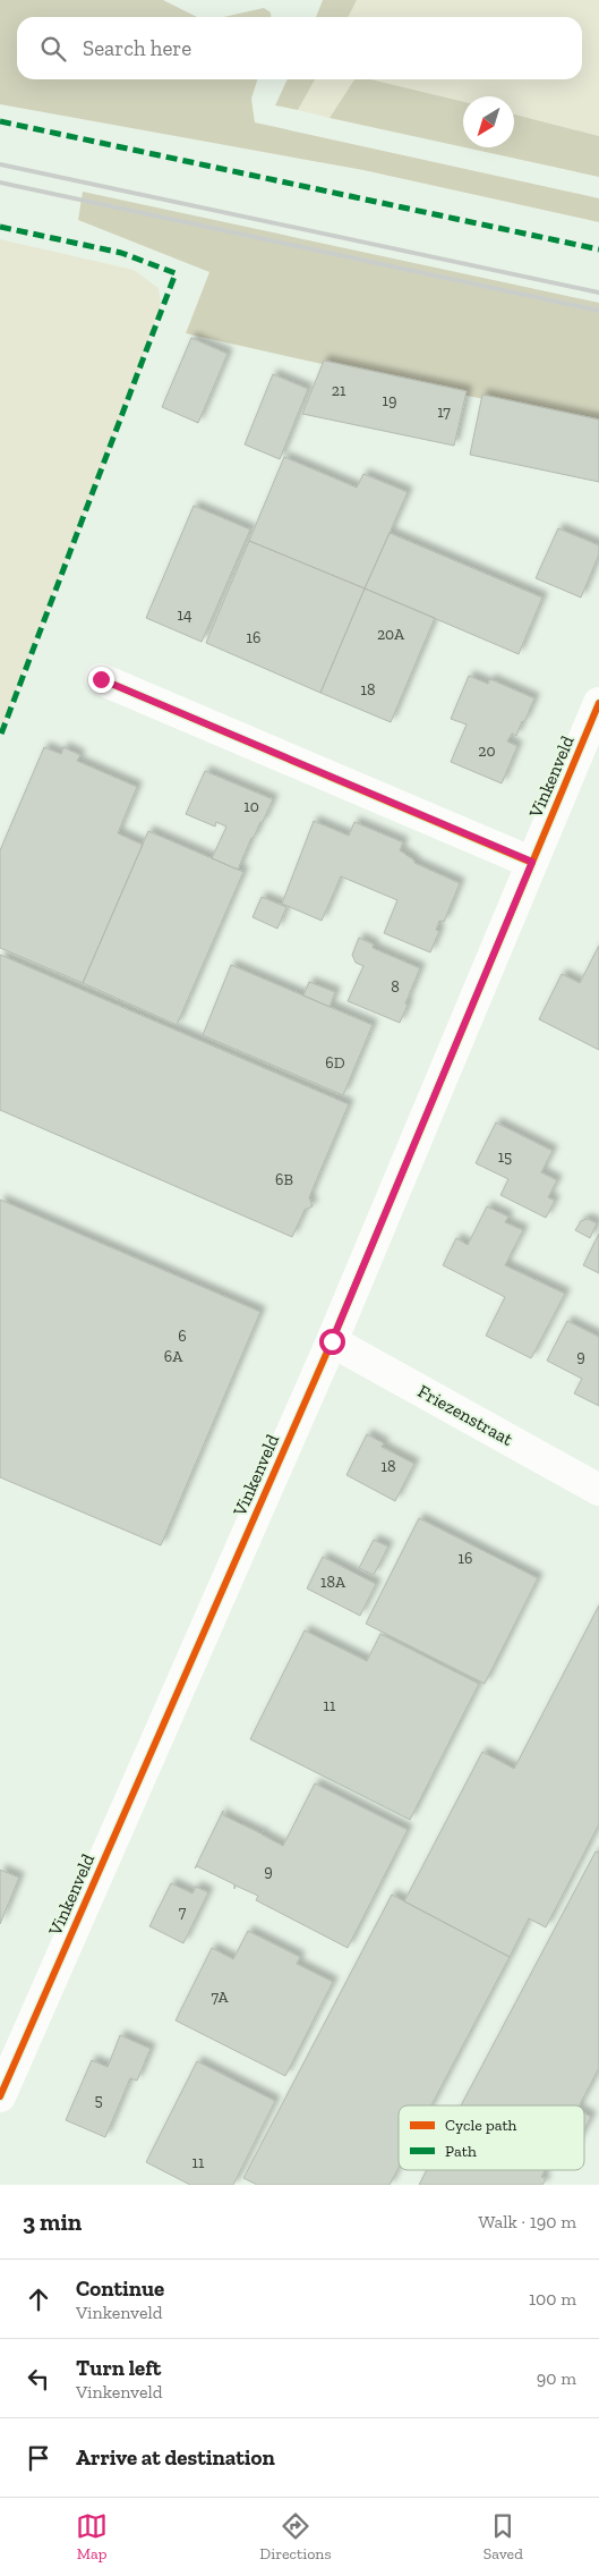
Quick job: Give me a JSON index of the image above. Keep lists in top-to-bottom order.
{
  "streets": {
    "street": ["Vinkenveld", "Friezenstraat"]
  },
  "crossings": [
    ["Vinkenveld", "Friezenstraat"]
  ],
  "house_numbers": [
    "21",
    "19",
    "17",
    "14",
    "20A",
    "16",
    "18",
    "20",
    "10",
    "8",
    "6D",
    "15",
    "6B",
    "6",
    "6A",
    "9",
    "18",
    "16",
    "18A",
    "11",
    "9",
    "7",
    "7A",
    "5",
    "11"
  ],
  "legend": ["Cycle path", "Path"],
  "north": "bottom left",
  "page": {
    "search": "Search here",
    "heading": ["3 min", "Walk · 190 m"],
    "list": [
      ["Continue", "Vinkenveld", "100 m"],
      ["Turn left", "Vinkenveld", "90 m"],
      "Arrive at destination"
    ],
    "nav": ["Map", "Directions", "Saved"]
  }
}
